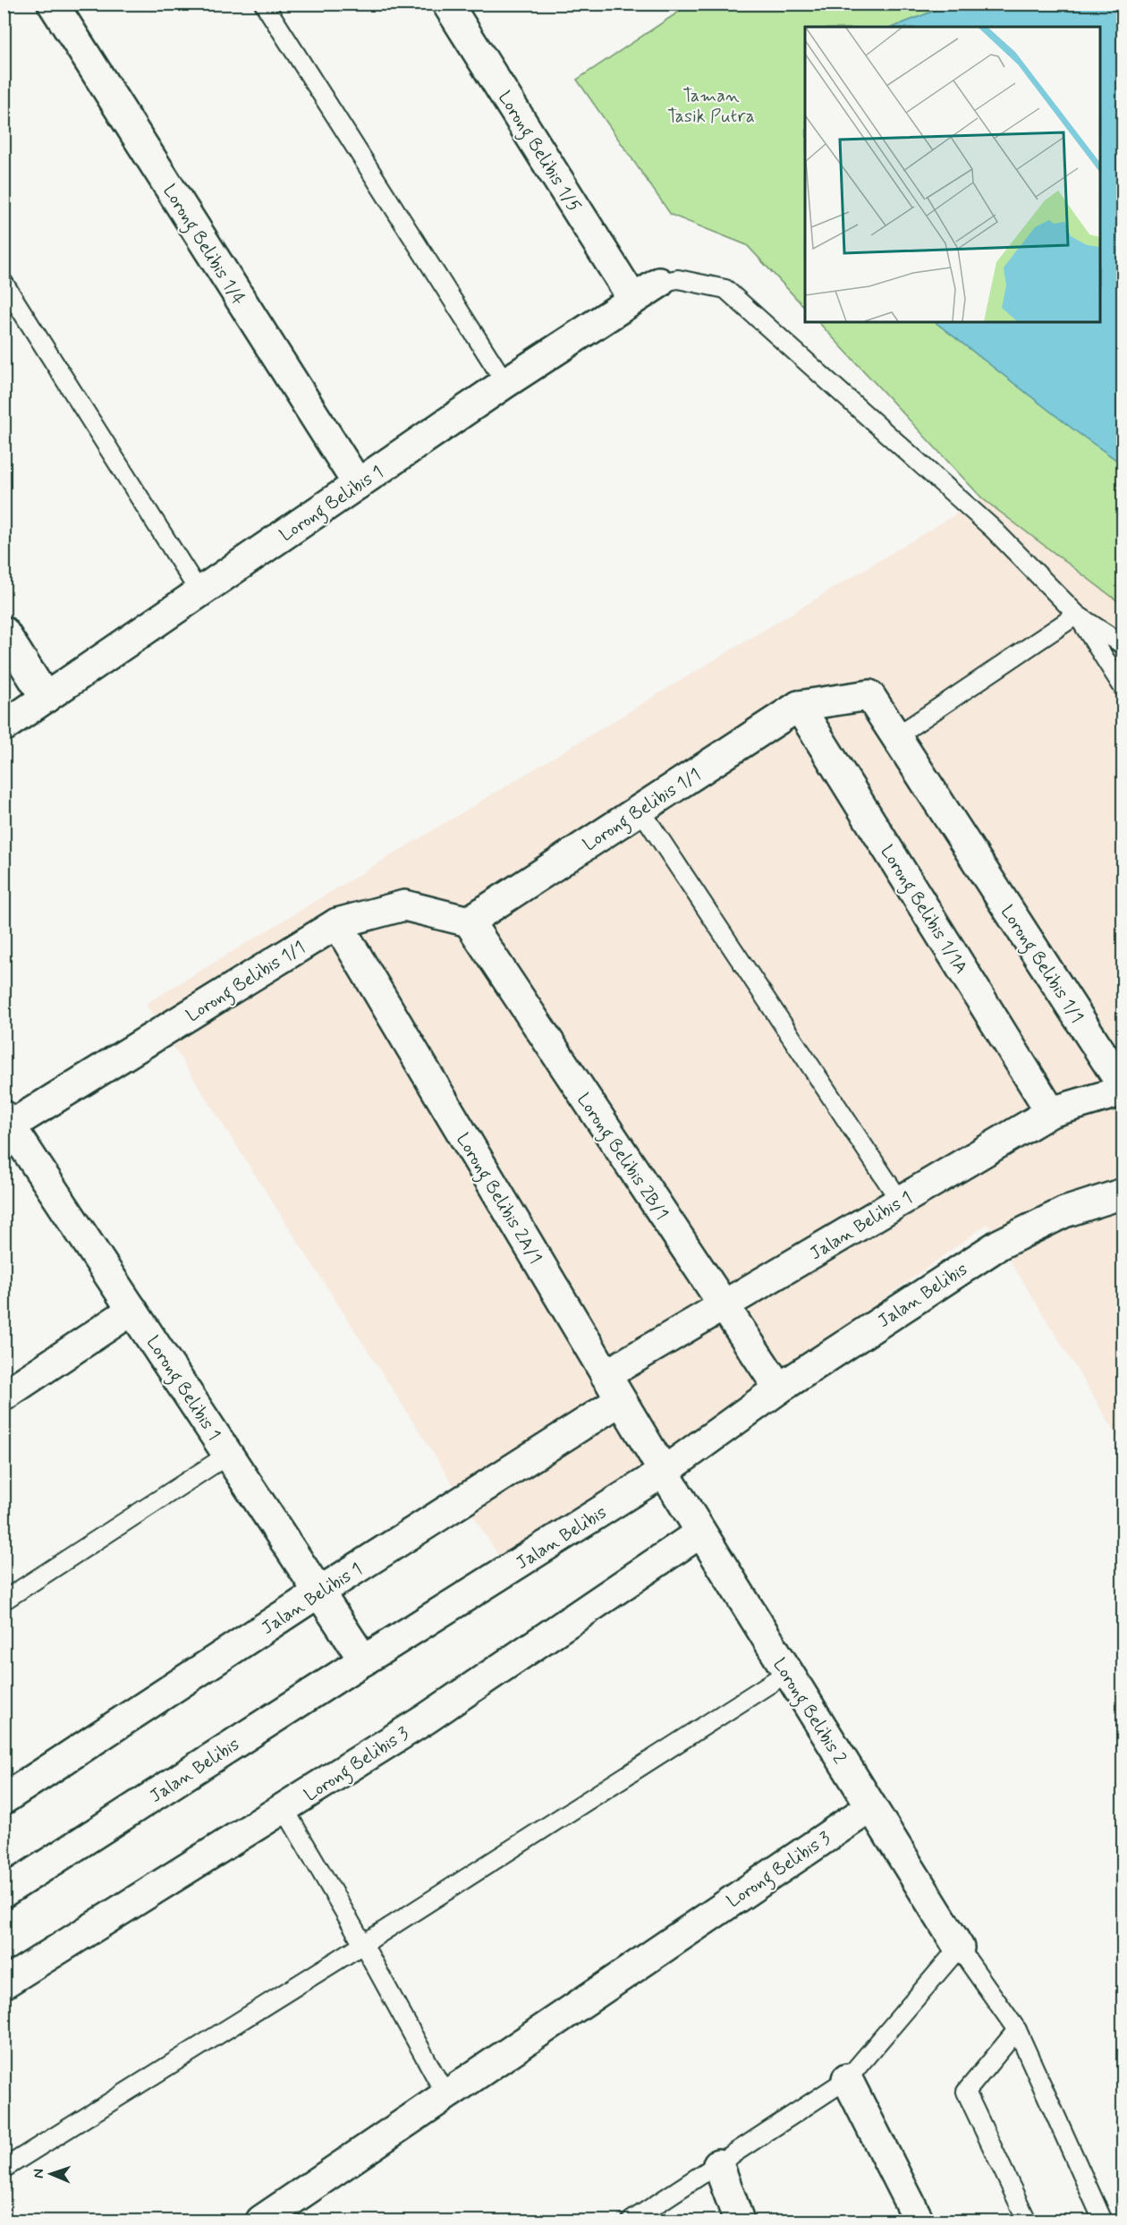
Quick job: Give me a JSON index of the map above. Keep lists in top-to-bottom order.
{
  "streets": {
    "street": [
      "Lorong Belibis 1/5",
      "Lorong Belibis 1/4",
      "Lorong Belibis 1",
      "Lorong Belibis 1/1",
      "Lorong Belibis 1/1A",
      "Lorong Belibis 2B/1",
      "Lorong Belibis 2A/1",
      "Jalan Belibis 1",
      "Jalan Belibis",
      "Lorong Belibis 2",
      "Lorong Belibis 3"
    ]
  },
  "crossings": [
    ["Lorong Belibis 1/5", "Lorong Belibis 1"],
    ["Lorong Belibis 1/4", "Lorong Belibis 1"],
    ["Lorong Belibis 1", "Lorong Belibis 1/1"],
    ["Lorong Belibis 1", "Jalan Belibis 1"],
    ["Lorong Belibis 1", "Jalan Belibis"],
    ["Lorong Belibis 1/1", "Lorong Belibis 1/1A"],
    ["Lorong Belibis 1/1", "Lorong Belibis 2B/1"],
    ["Lorong Belibis 1/1", "Lorong Belibis 2A/1"],
    ["Lorong Belibis 1/1", "Jalan Belibis 1"],
    ["Lorong Belibis 1/1A", "Jalan Belibis 1"],
    ["Lorong Belibis 2B/1", "Jalan Belibis 1"],
    ["Lorong Belibis 2B/1", "Jalan Belibis"],
    ["Lorong Belibis 2A/1", "Jalan Belibis 1"],
    ["Lorong Belibis 2A/1", "Jalan Belibis"],
    ["Lorong Belibis 2A/1", "Lorong Belibis 2"],
    ["Jalan Belibis", "Lorong Belibis 2"],
    ["Lorong Belibis 2", "Lorong Belibis 3"]
  ],
  "parks": ["Taman Tasik Putra"],
  "north": "left"
}
